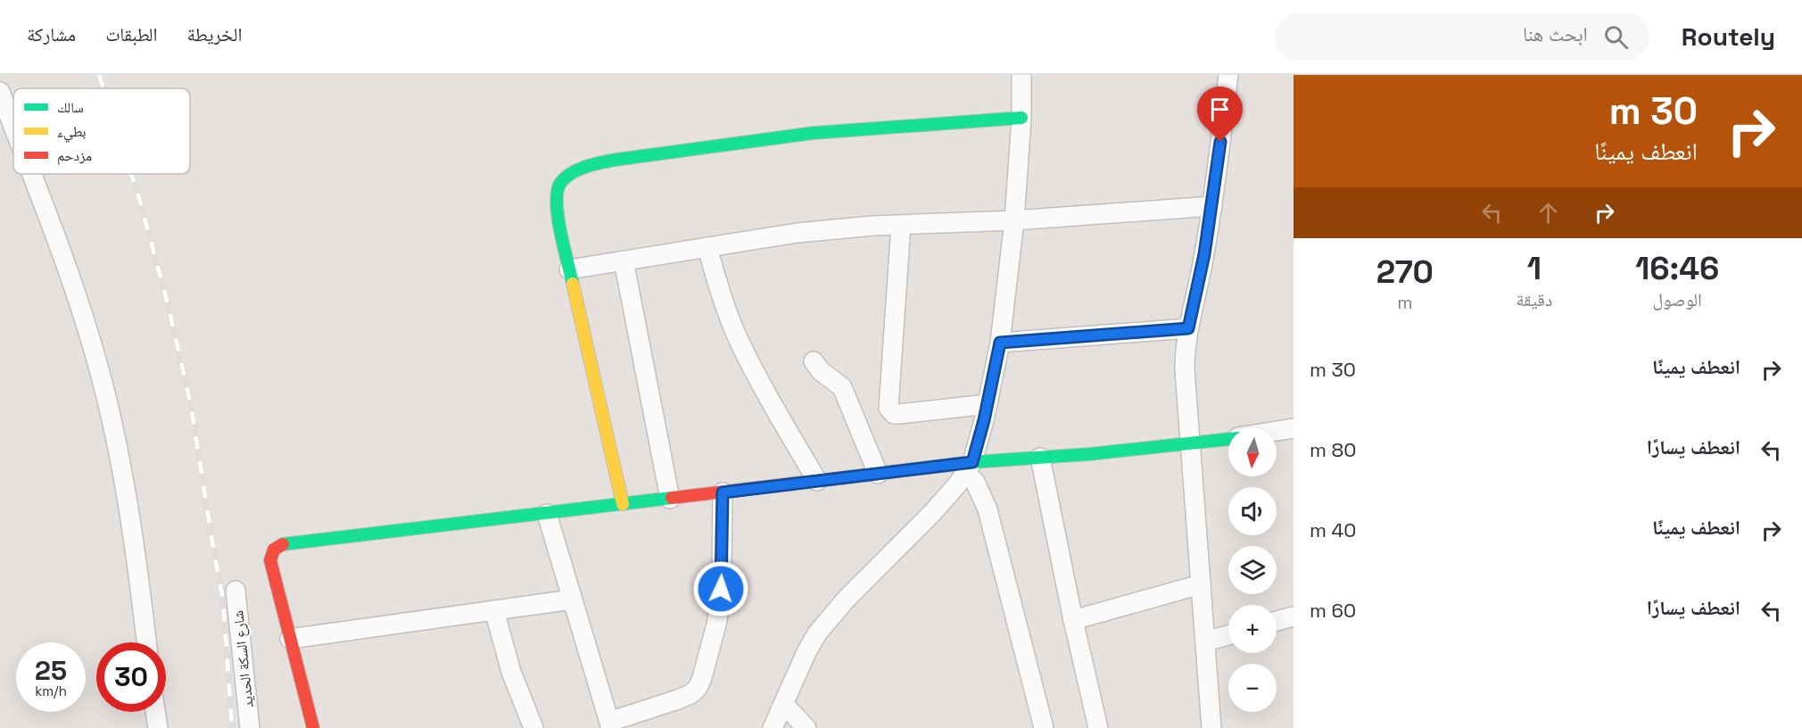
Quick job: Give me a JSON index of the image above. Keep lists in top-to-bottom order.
{
  "streets": {
    "street": ["شارع السكة الحديد"]
  },
  "legend": ["سالك", "بطيء", "مزدحم"],
  "north": "bottom",
  "page": {
    "header": "Routely",
    "search": "ابحث هنا",
    "nav": ["الخريطة", "الطبقات", "مشاركة"],
    "turn": ["30 m", "انعطف يمينًا"],
    "eta": [
      "16:46",
      "الوصول",
      "1",
      "دقيقة",
      "270",
      "m"
    ],
    "list": [
      {
        "name": "انعطف يمينًا",
        "value": "30 m"
      },
      {
        "name": "انعطف يسارًا",
        "value": "80 m"
      },
      {
        "name": "انعطف يمينًا",
        "value": "40 m"
      },
      {
        "name": "انعطف يسارًا",
        "value": "60 m"
      }
    ],
    "map_buttons": ["+", "−"],
    "speed": "25 km/h",
    "limit": "30"
  }
}
